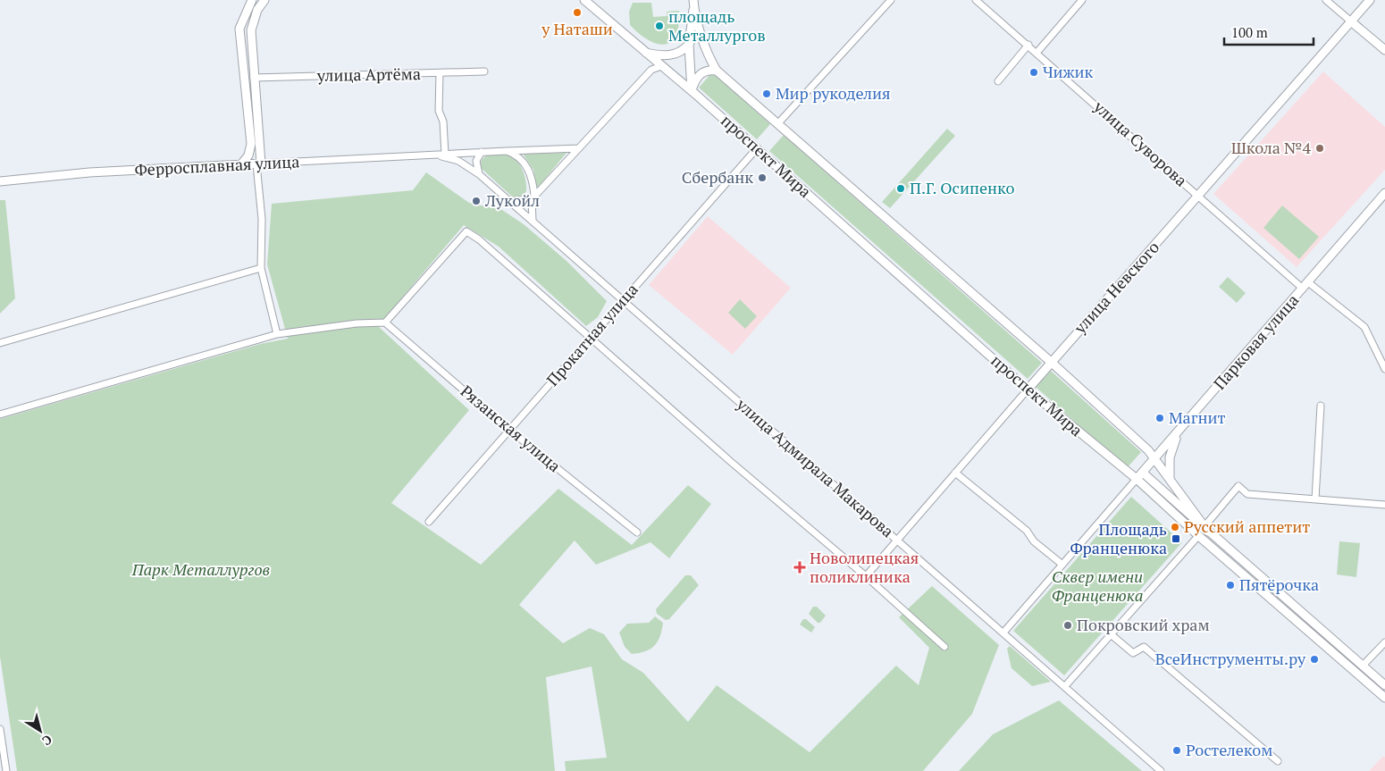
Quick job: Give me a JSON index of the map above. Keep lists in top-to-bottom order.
{
  "streets": {
    "main road": [
      "проспект Мира",
      "Ферросплавная улица",
      "улица Невского",
      "Парковая улица"
    ],
    "street": [
      "улица Артёма",
      "улица Суворова",
      "Прокатная улица",
      "Рязанская улица",
      "улица Адмирала Макарова"
    ]
  },
  "crossings": [
    ["улица Суворова", "улица Невского"],
    ["улица Суворова", "Парковая улица"],
    ["проспект Мира", "улица Невского"],
    ["проспект Мира", "Прокатная улица"],
    ["проспект Мира", "Парковая улица"],
    ["улица Невского", "улица Адмирала Макарова"],
    ["Прокатная улица", "Рязанская улица"],
    ["Прокатная улица", "улица Адмирала Макарова"],
    ["Парковая улица", "улица Адмирала Макарова"]
  ],
  "parks": ["Парк Металлургов", "Сквер имени Франценюка"],
  "places": {
    "other": [
      "у Наташи",
      "площадь Металлургов",
      "Чижик",
      "Мир рукоделия",
      "Школа №4",
      "Сбербанк",
      "П.Г. Осипенко",
      "Лукойл",
      "Магнит",
      "Русский аппетит",
      "Пятёрочка",
      "Покровский храм",
      "ВсеИнструменты.ру",
      "Ростелеком"
    ],
    "transit": ["Площадь Франценюка"],
    "health": ["Новолипецкая поликлиника"]
  },
  "scale_bar": "100 m",
  "north": "bottom right"
}
